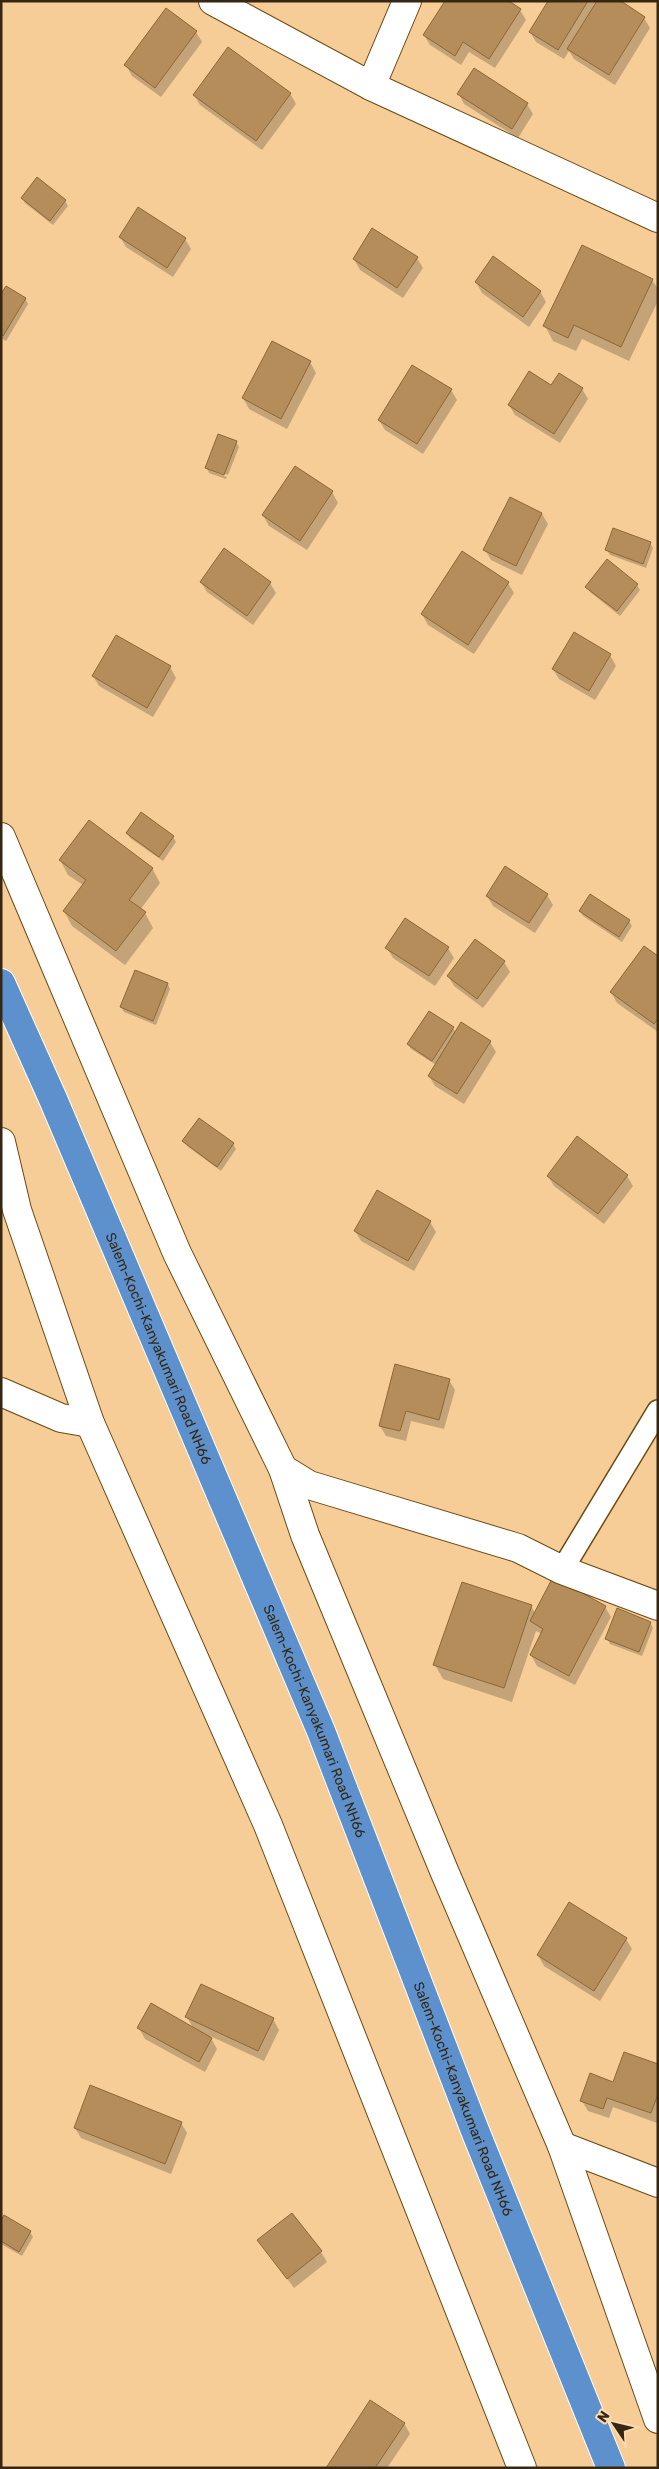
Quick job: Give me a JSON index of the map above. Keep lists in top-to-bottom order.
{
  "streets": {
    "highway": ["Salem-Kochi-Kanyakumari Road NH66"]
  },
  "north": "top left"
}
